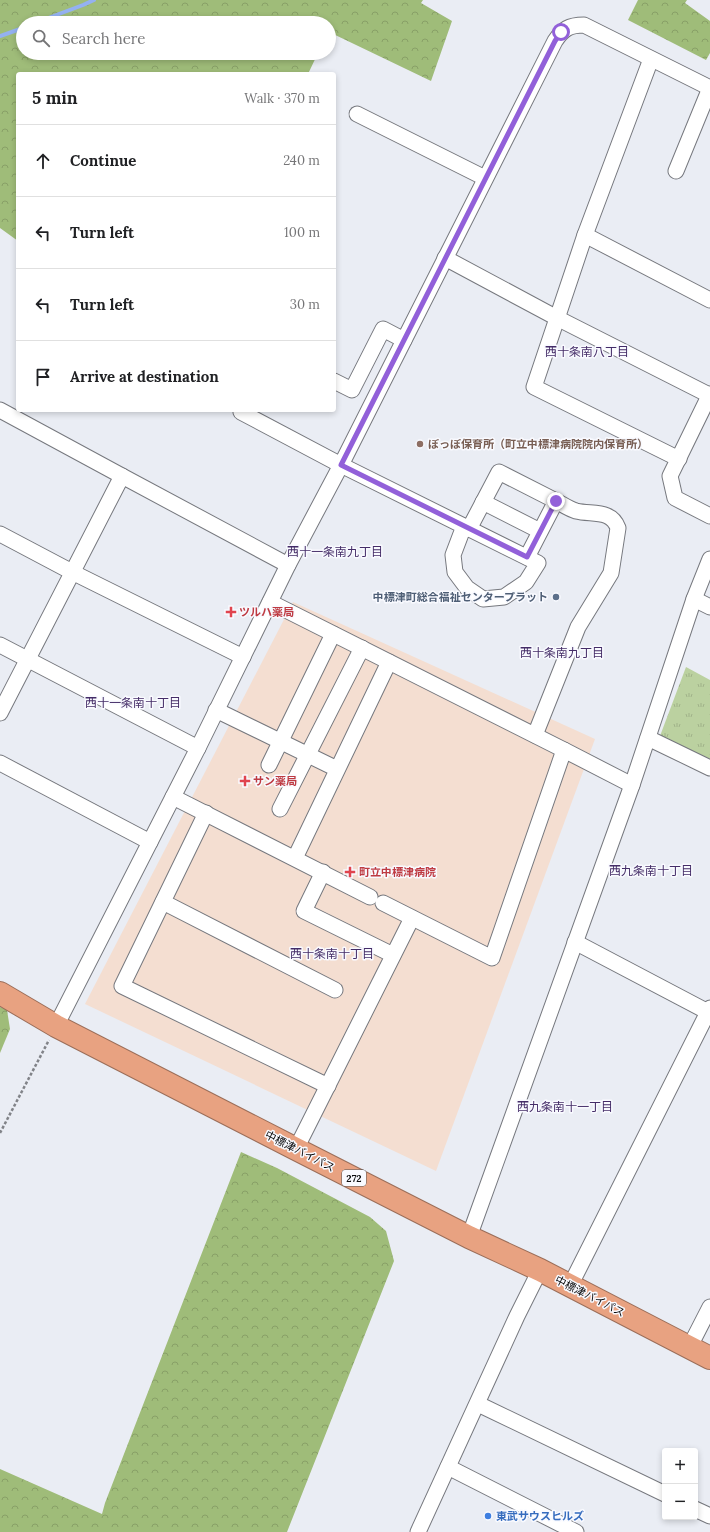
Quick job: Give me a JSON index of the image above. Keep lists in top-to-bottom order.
{
  "streets": {
    "highway": ["中標津バイパス", "272"]
  },
  "districts": [
    "西十条南八丁目",
    "西十一条南九丁目",
    "西十条南九丁目",
    "西十一条南十丁目",
    "西九条南十丁目",
    "西十条南十丁目",
    "西九条南十一丁目"
  ],
  "places": {
    "other": ["ぽっぽ保育所（町立中標津病院院内保育所）", "中標津町総合福祉センタープラット", "東武サウスヒルズ"],
    "health": ["ツルハ薬局", "サン薬局", "町立中標津病院"]
  },
  "page": {
    "search": "Search here",
    "heading": ["5 min", "Walk · 370 m"],
    "list": [
      ["Continue", "240 m"],
      ["Turn left", "100 m"],
      ["Turn left", "30 m"],
      "Arrive at destination"
    ],
    "map_buttons": ["+", "−"]
  }
}
